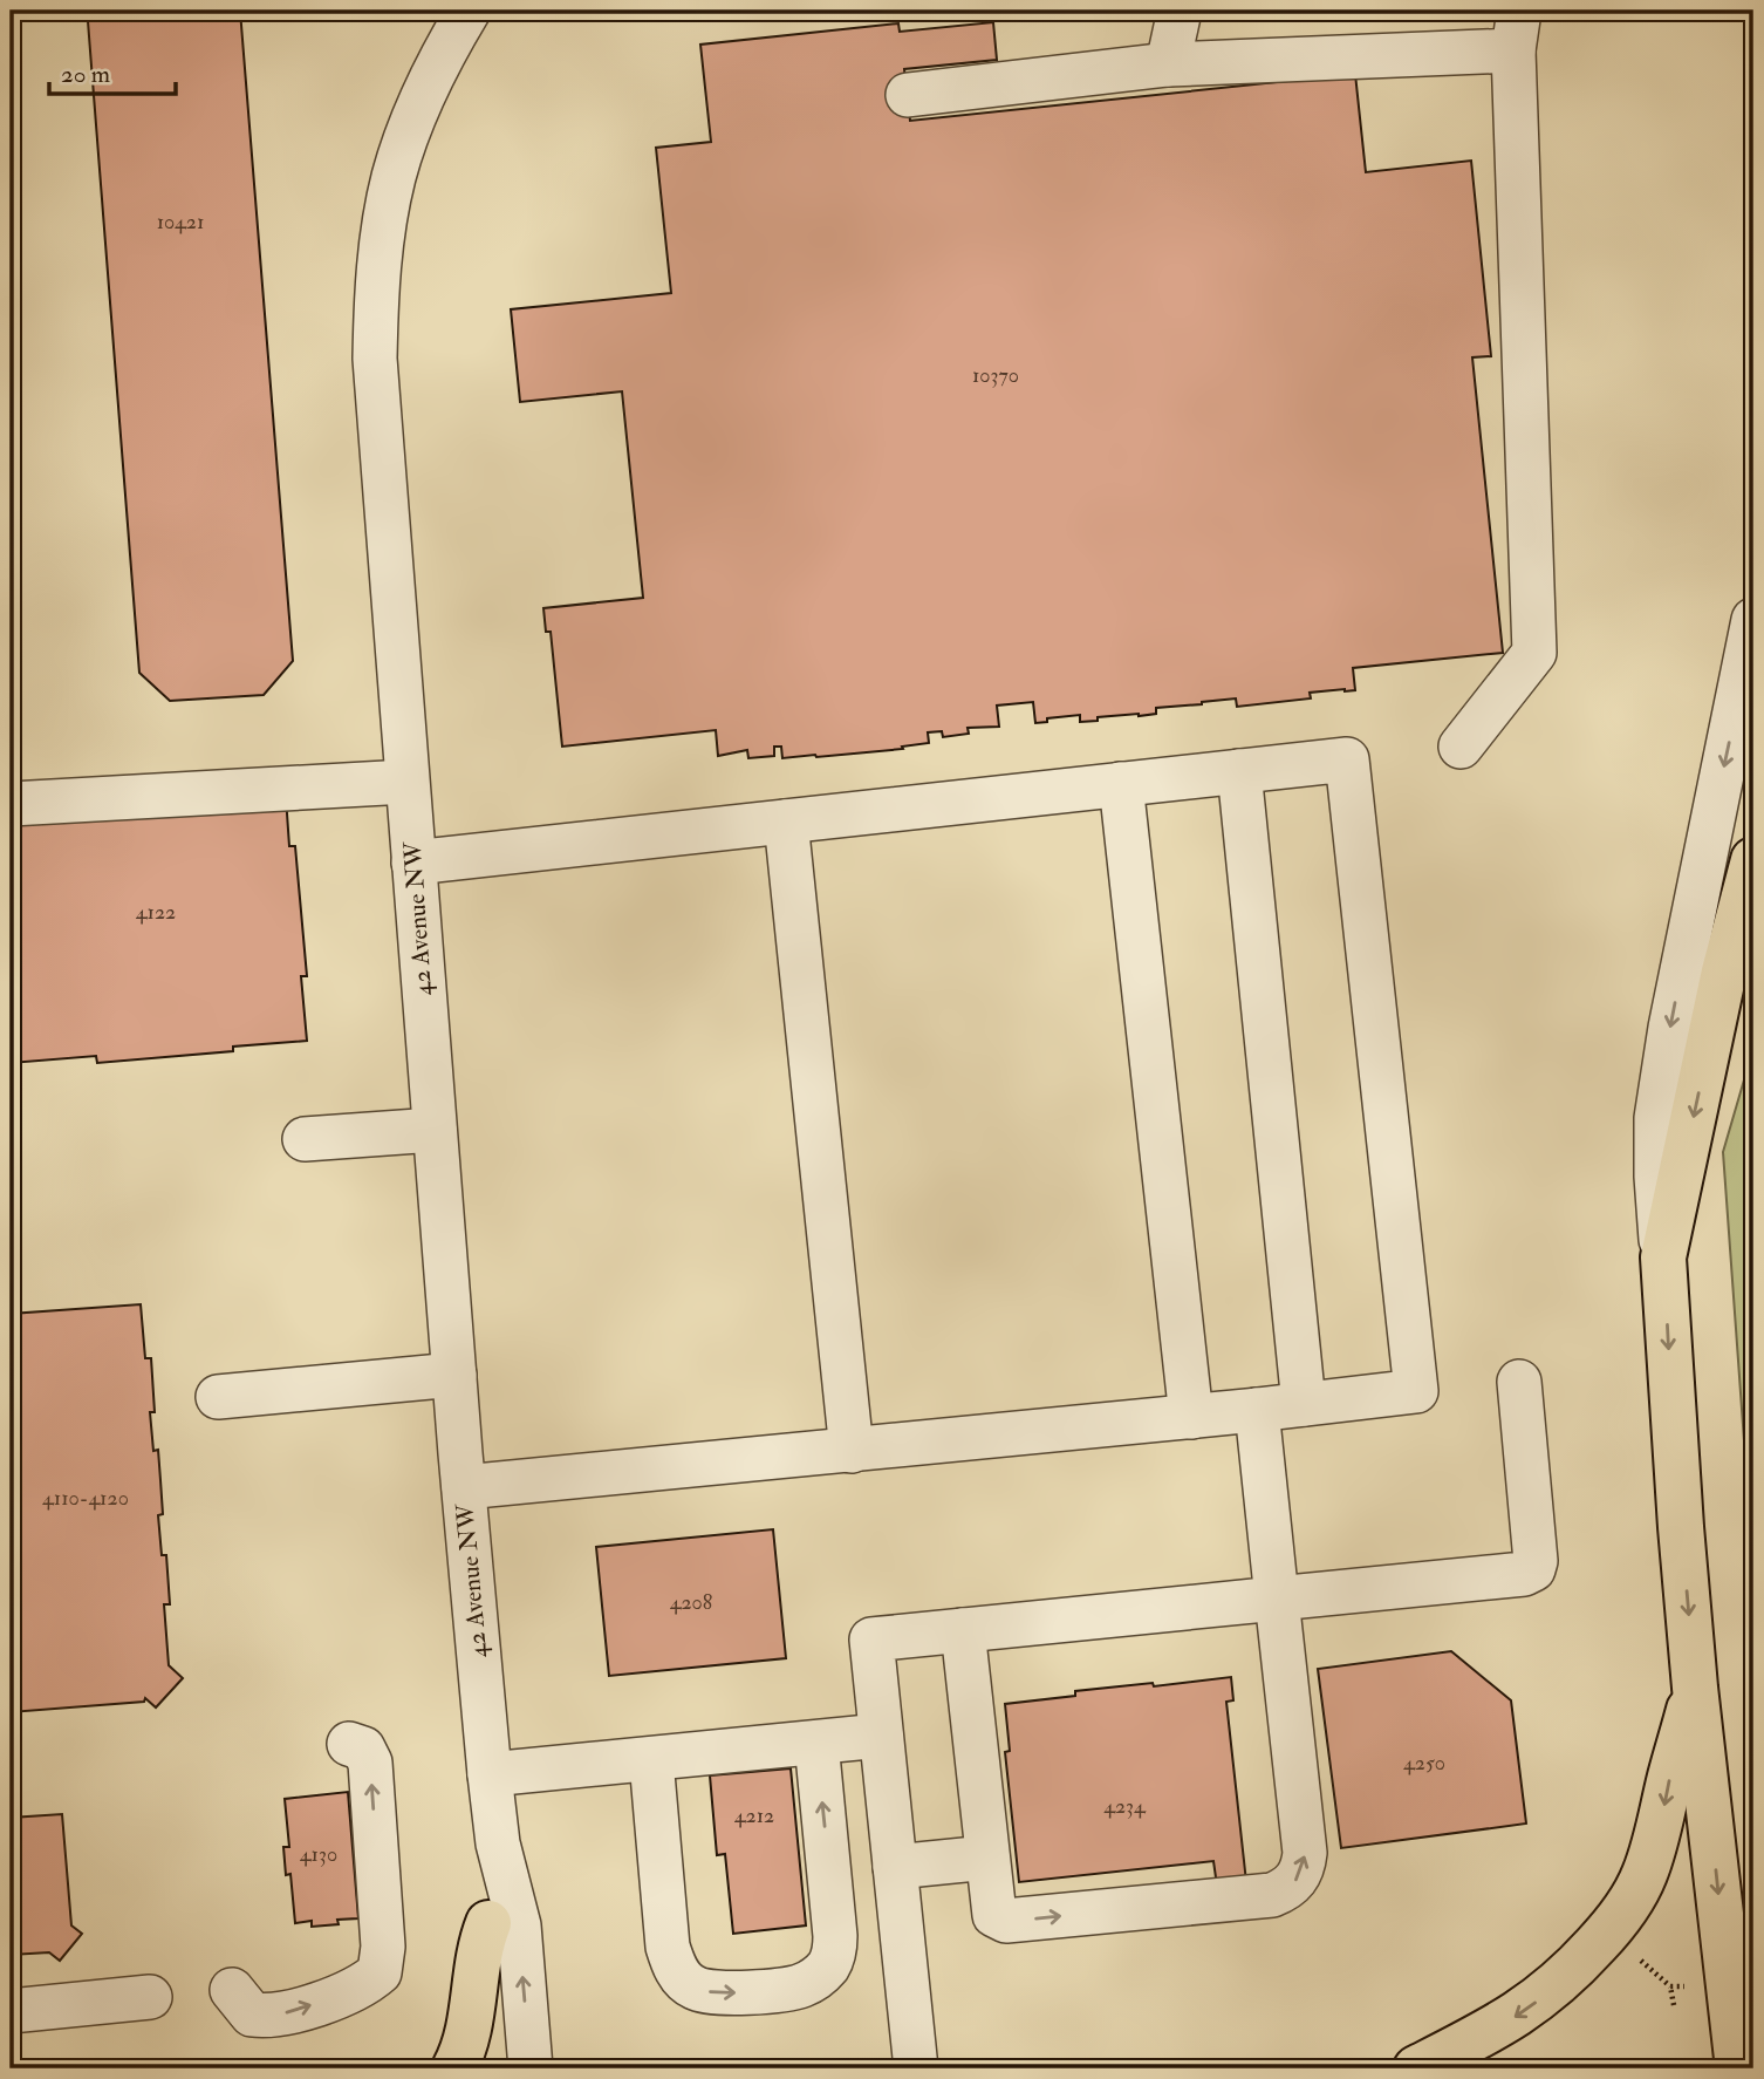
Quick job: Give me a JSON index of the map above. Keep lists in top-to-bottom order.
{
  "streets": {
    "street": ["42 Avenue NW"]
  },
  "house_numbers": [
    "10421",
    "10370",
    "4122",
    "4110-4120",
    "4208",
    "4250",
    "4234",
    "4212",
    "4130"
  ],
  "scale_bar": "20 m"
}
